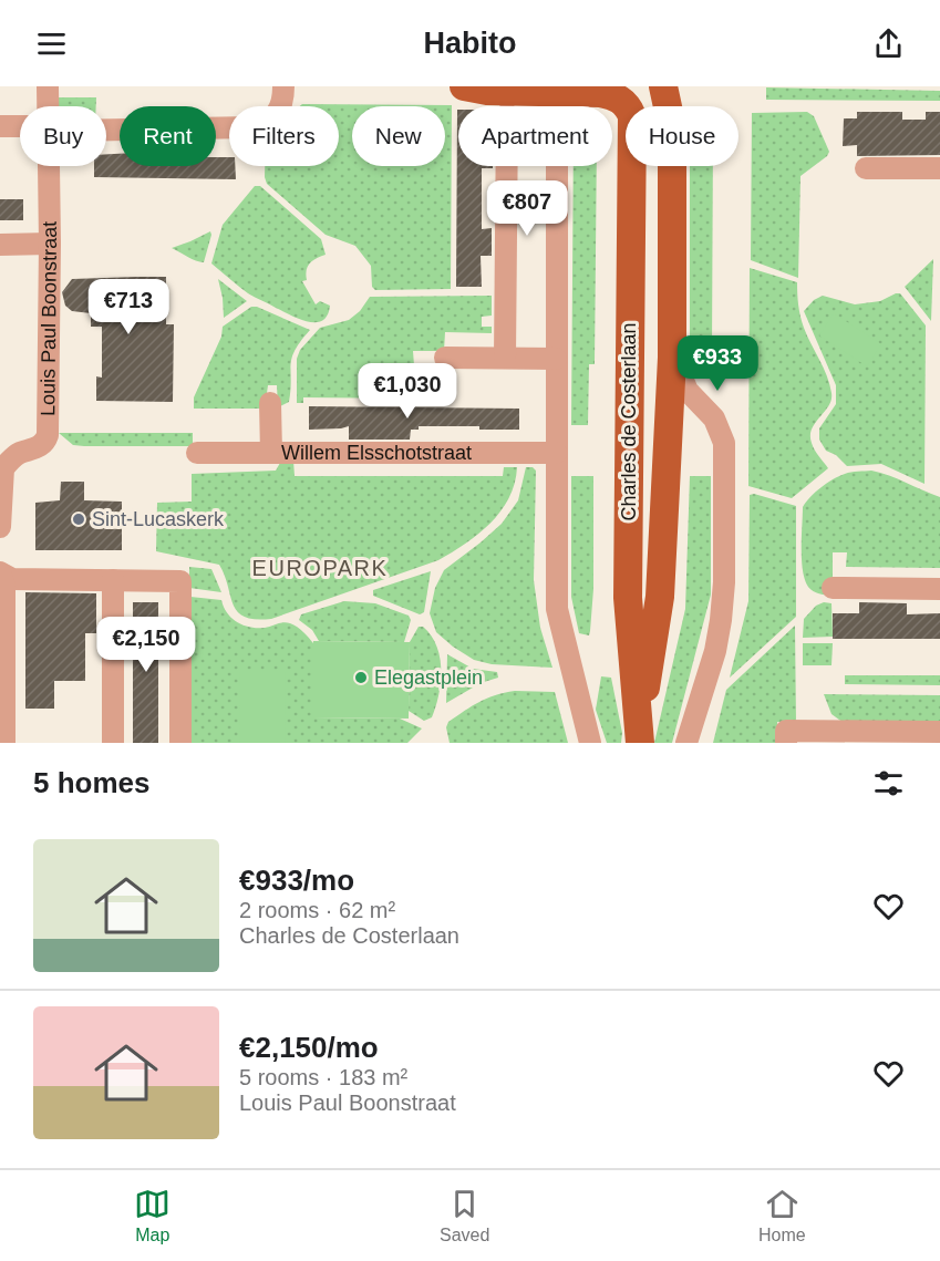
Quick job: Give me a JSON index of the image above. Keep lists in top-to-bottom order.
{
  "streets": {
    "main road": ["Charles de Costerlaan"],
    "street": ["Louis Paul Boonstraat", "Willem Elsschotstraat"]
  },
  "districts": ["EUROPARK"],
  "places": ["Sint-Lucaskerk", "Elegastplein"],
  "page": {
    "header": "Habito",
    "chip": [
      "Buy",
      "Rent",
      "Filters",
      "New",
      "Apartment",
      "House"
    ],
    "price": [
      "€807",
      "€713",
      "€933",
      "€1,030",
      "€2,150"
    ],
    "heading": "5 homes",
    "list": [
      {
        "name": "€933/mo",
        "note": "2 rooms · 62 m² · Charles de Costerlaan"
      },
      {
        "name": "€2,150/mo",
        "note": "5 rooms · 183 m² · Louis Paul Boonstraat"
      }
    ],
    "tabs": ["Map", "Saved", "Home"]
  }
}
